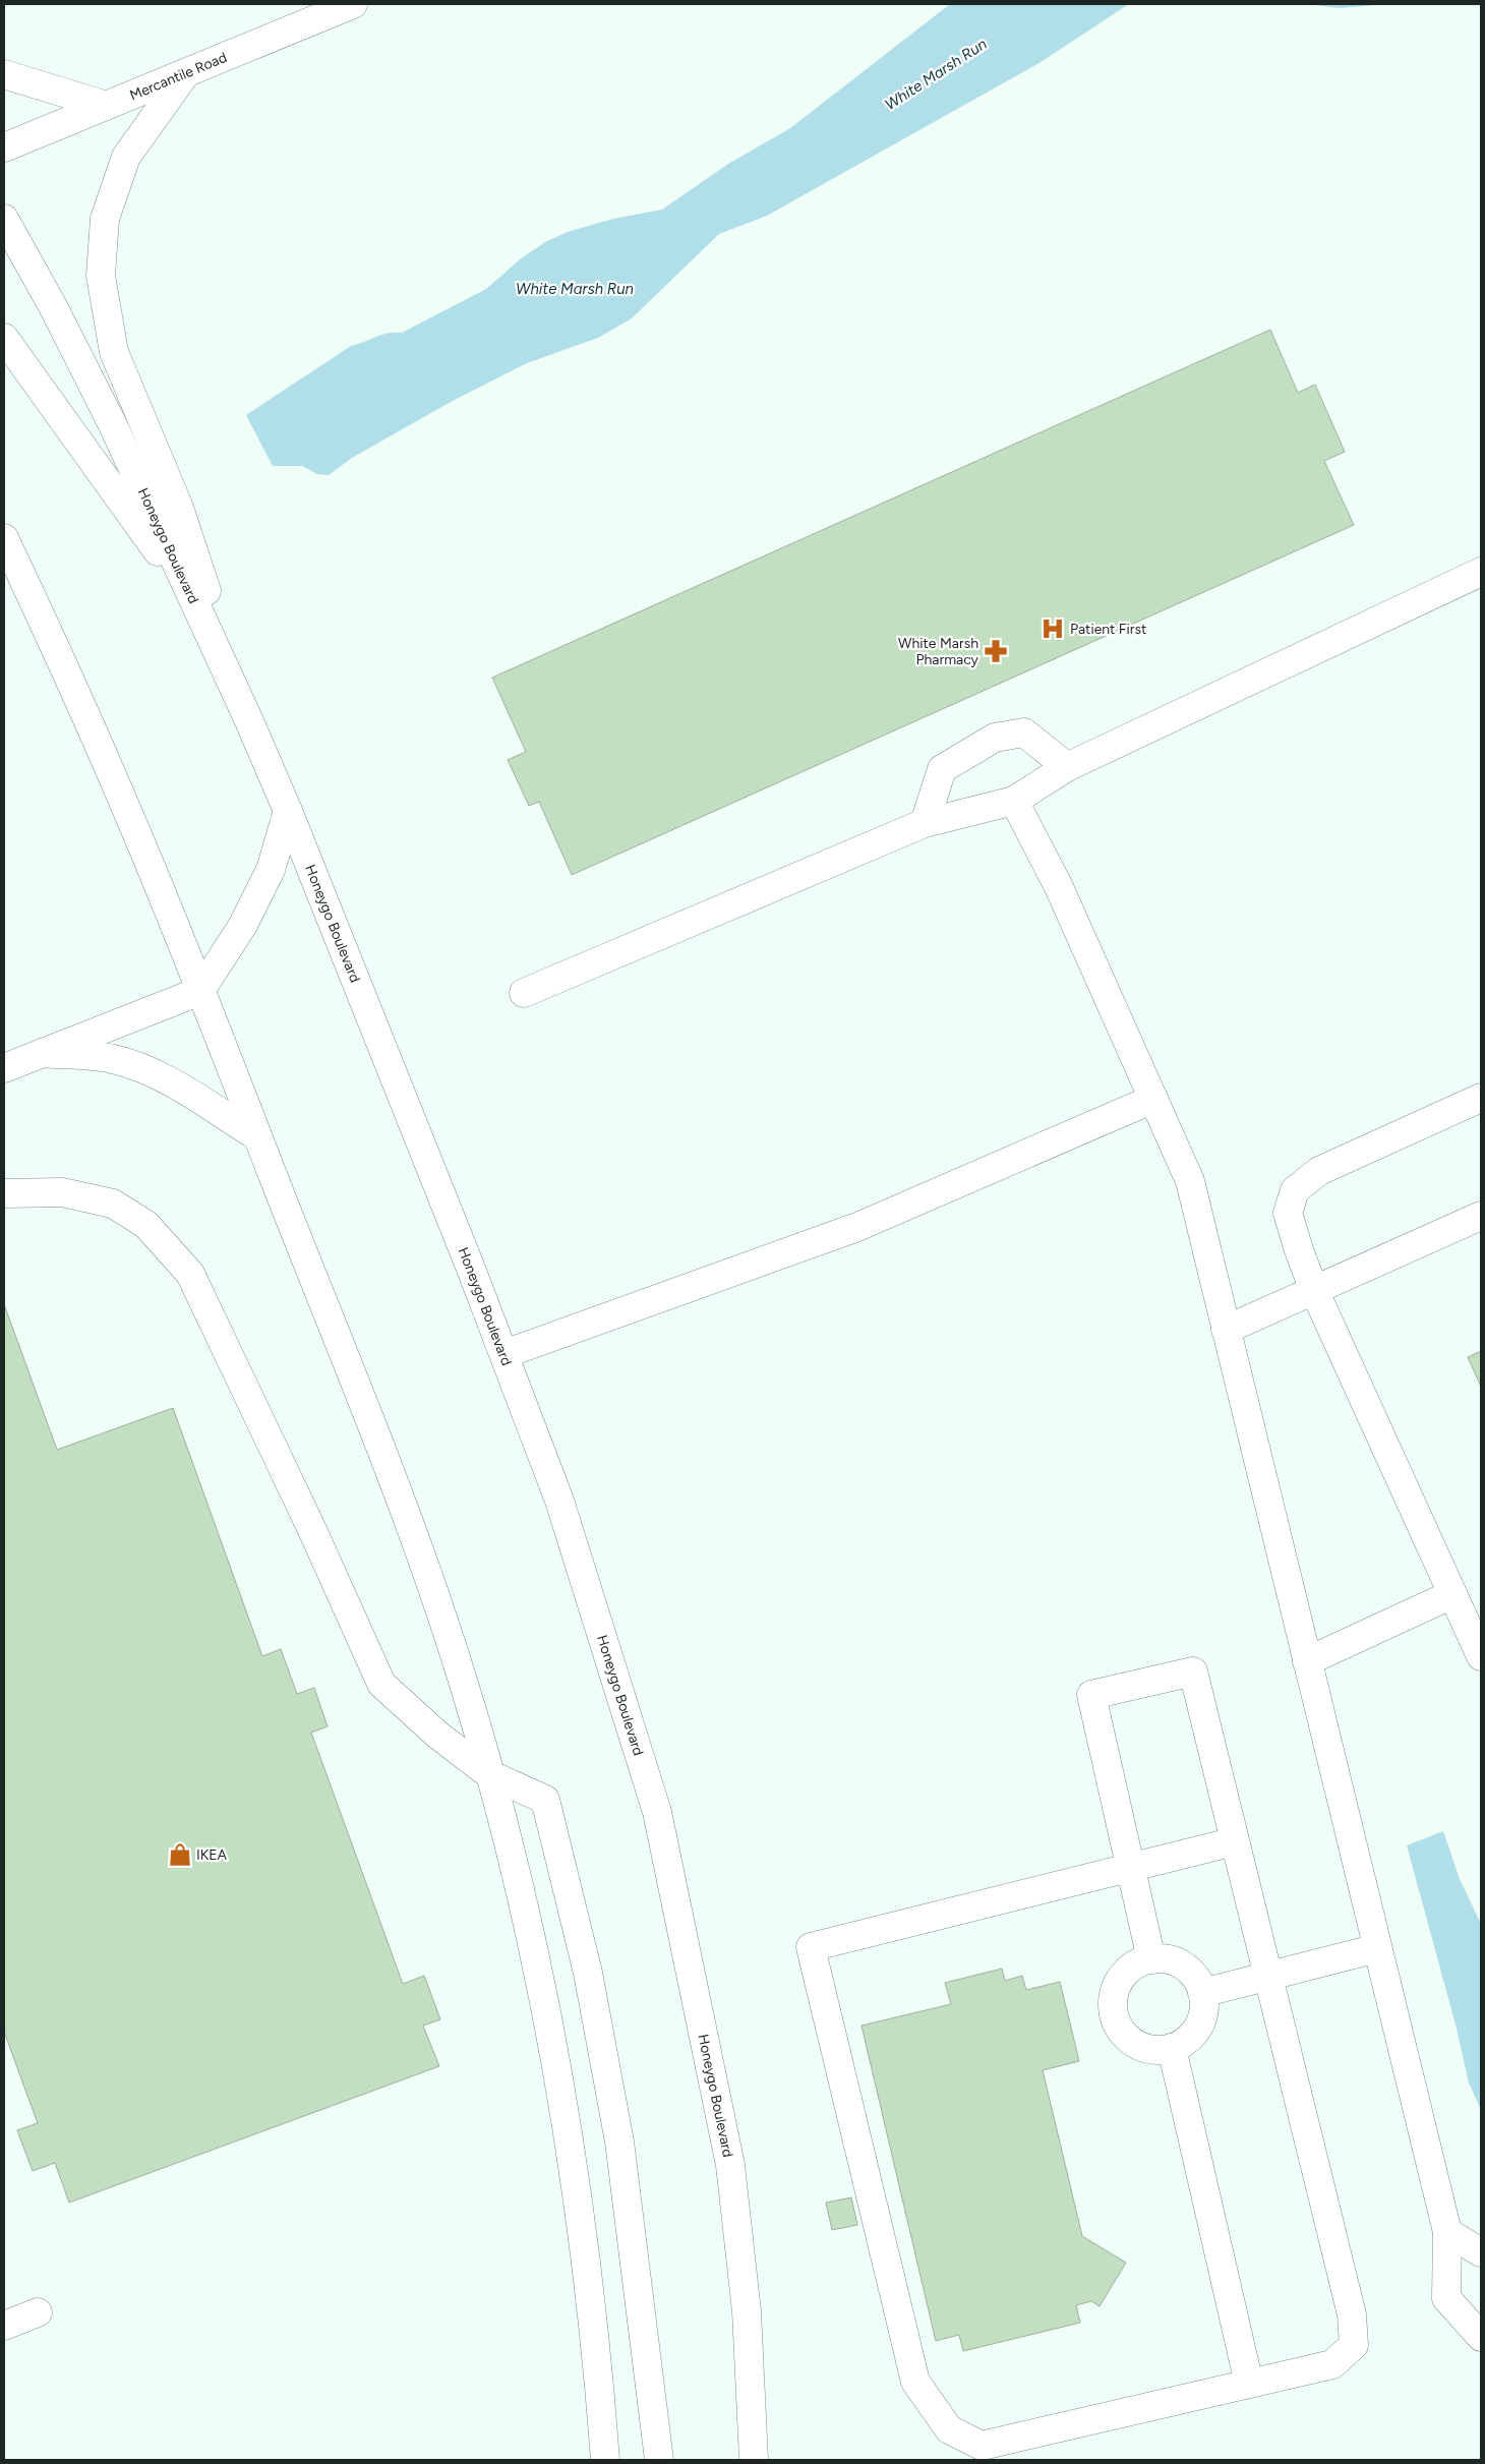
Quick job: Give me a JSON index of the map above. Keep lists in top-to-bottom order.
{
  "streets": {
    "main road": ["Mercantile Road", "Honeygo Boulevard"]
  },
  "water": ["White Marsh Run"],
  "places": {
    "hospital": ["Patient First"],
    "pharmacy": ["White Marsh Pharmacy"],
    "shop": ["IKEA"]
  }
}
